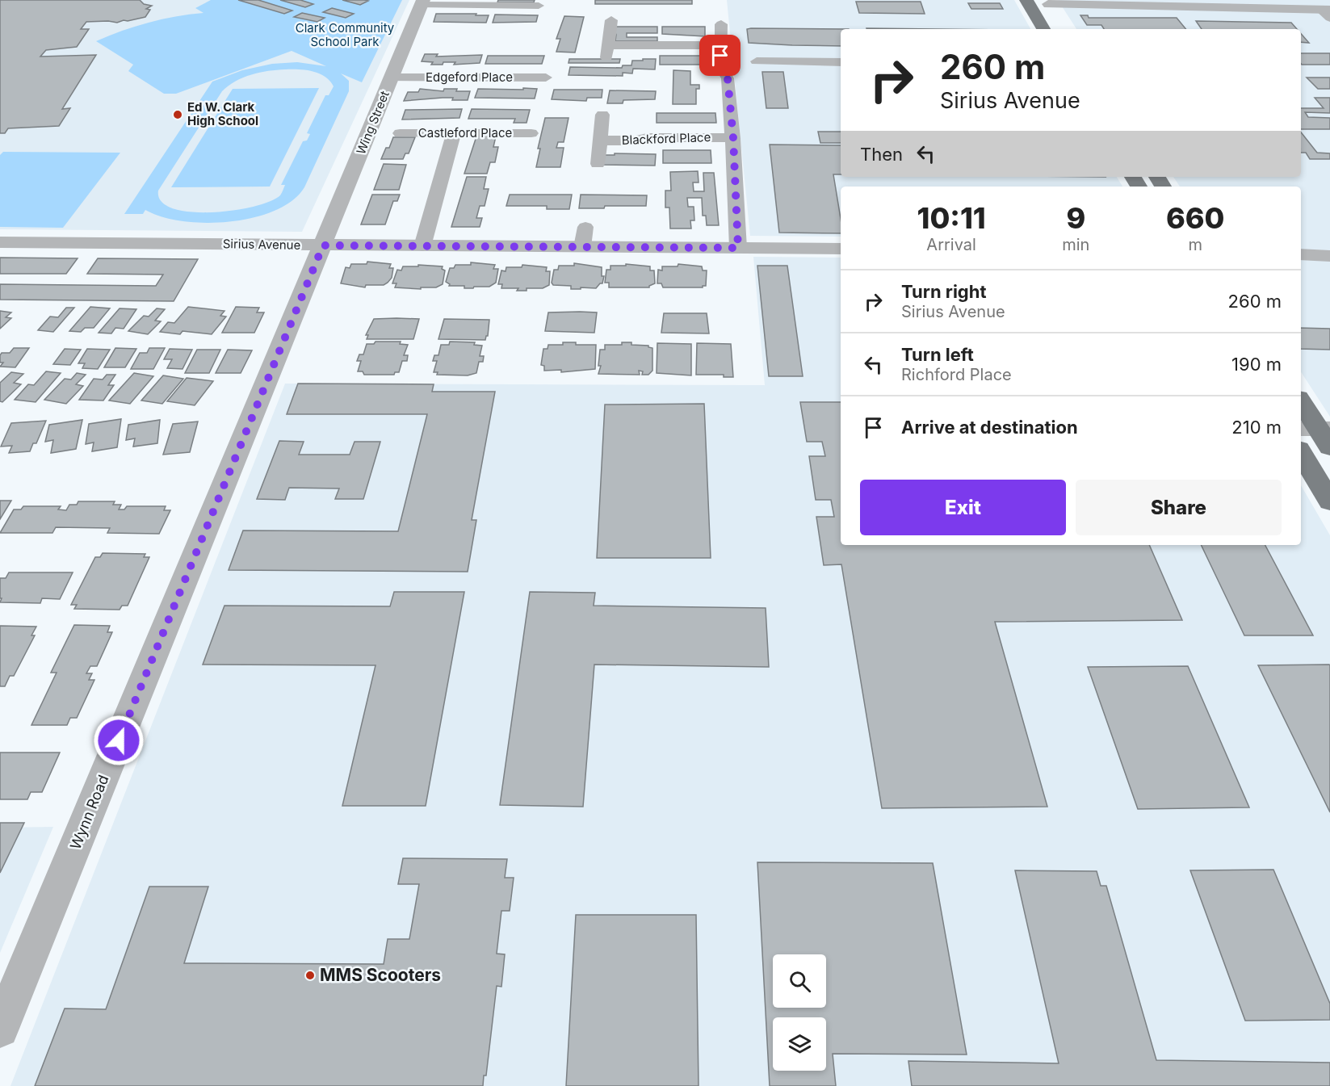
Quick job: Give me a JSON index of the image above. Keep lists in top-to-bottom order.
{
  "streets": {
    "street": [
      "Edgeford Place",
      "Wing Street",
      "Castleford Place",
      "Blackford Place",
      "Sirius Avenue",
      "Wynn Road"
    ]
  },
  "crossings": [
    ["Edgeford Place", "Wing Street"],
    ["Wing Street", "Sirius Avenue"],
    ["Wing Street", "Wynn Road"],
    ["Sirius Avenue", "Wynn Road"]
  ],
  "parks": ["Clark Community School Park"],
  "places": ["Ed W. Clark High School", "MMS Scooters"],
  "page": {
    "turn": ["260 m", "Sirius Avenue"],
    "then": "Then",
    "eta": [
      "10:11",
      "Arrival",
      "9",
      "min",
      "660",
      "m"
    ],
    "list": [
      {
        "name": "Turn right",
        "note": "Sirius Avenue",
        "value": "260 m"
      },
      {
        "name": "Turn left",
        "note": "Richford Place",
        "value": "190 m"
      },
      {
        "name": "Arrive at destination",
        "value": "210 m"
      }
    ],
    "buttons": ["Exit", "Share"]
  }
}
